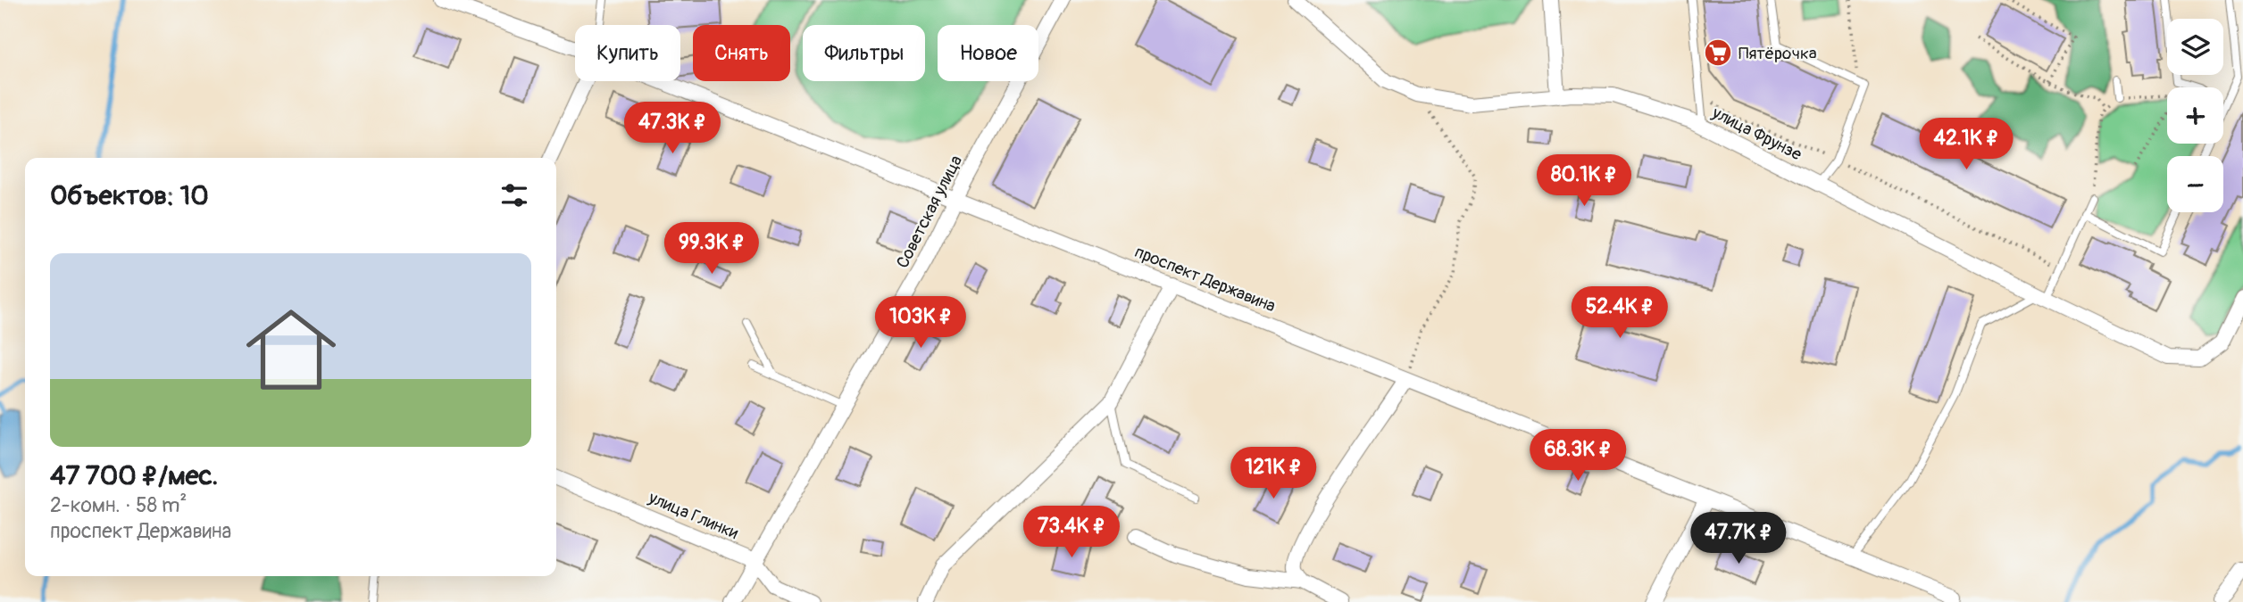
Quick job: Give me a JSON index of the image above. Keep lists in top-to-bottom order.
{
  "streets": {
    "street": [
      "улица Фрунзе",
      "Советская улица",
      "проспект Державина",
      "улица Глинки"
    ]
  },
  "crossings": [
    ["Советская улица", "проспект Державина"],
    ["Советская улица", "улица Глинки"]
  ],
  "places": {
    "supermarket": ["Пятёрочка"]
  },
  "page": {
    "map_buttons": ["+", "−"],
    "chip": [
      "Купить",
      "Снять",
      "Фильтры",
      "Новое"
    ],
    "price": [
      "47.3K ₽",
      "42.1K ₽",
      "80.1K ₽",
      "99.3K ₽",
      "52.4K ₽",
      "103K ₽",
      "68.3K ₽",
      "121K ₽",
      "73.4K ₽",
      "47.7K ₽"
    ],
    "heading": "Объектов: 10",
    "list": [
      {
        "name": "47 700 ₽/мес.",
        "note": "2-комн. · 58 m² · проспект Державина"
      }
    ]
  }
}
